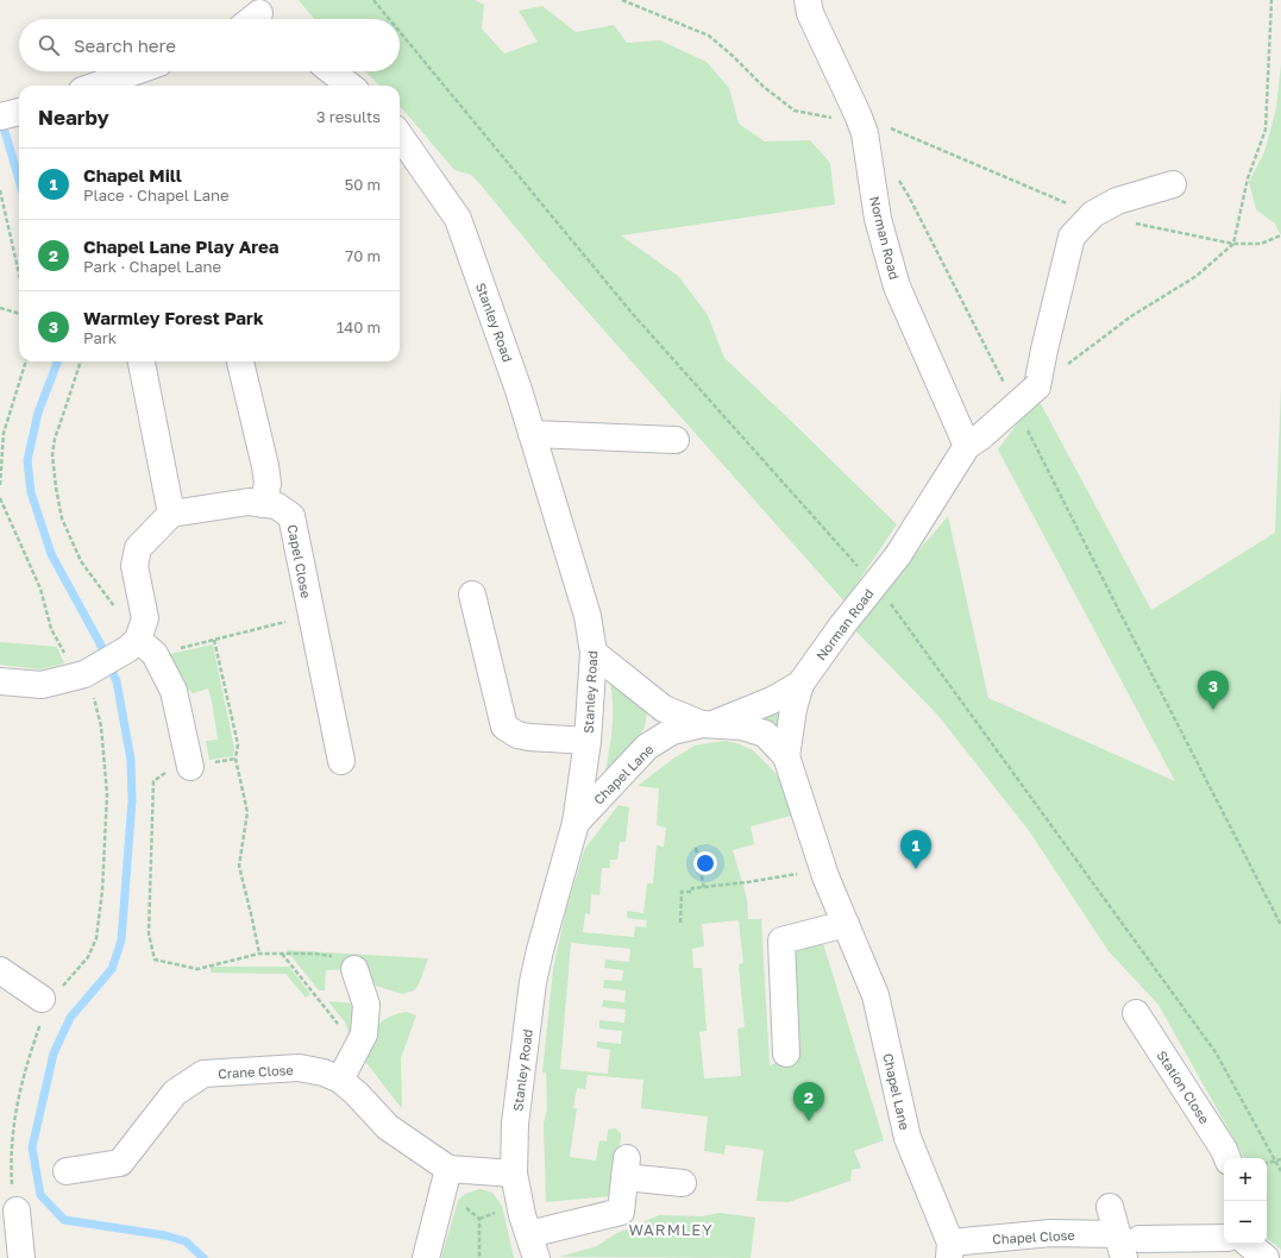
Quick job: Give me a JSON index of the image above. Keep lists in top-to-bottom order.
{
  "streets": {
    "street": [
      "Norman Road",
      "Stanley Road",
      "Capel Close",
      "Chapel Lane",
      "Crane Close",
      "Station Close",
      "Chapel Close"
    ]
  },
  "crossings": [
    ["Norman Road", "Chapel Lane"],
    ["Stanley Road", "Chapel Lane"],
    ["Chapel Lane", "Chapel Close"]
  ],
  "districts": ["WARMLEY"],
  "page": {
    "search": "Search here",
    "heading": ["Nearby", "3 results"],
    "list": [
      {
        "mark": "1",
        "name": "Chapel Mill",
        "note": "Place · Chapel Lane",
        "value": "50 m"
      },
      {
        "mark": "2",
        "name": "Chapel Lane Play Area",
        "note": "Park · Chapel Lane",
        "value": "70 m"
      },
      {
        "mark": "3",
        "name": "Warmley Forest Park",
        "note": "Park",
        "value": "140 m"
      }
    ],
    "pins": ["3", "1", "2"],
    "map_buttons": ["+", "−"]
  }
}
